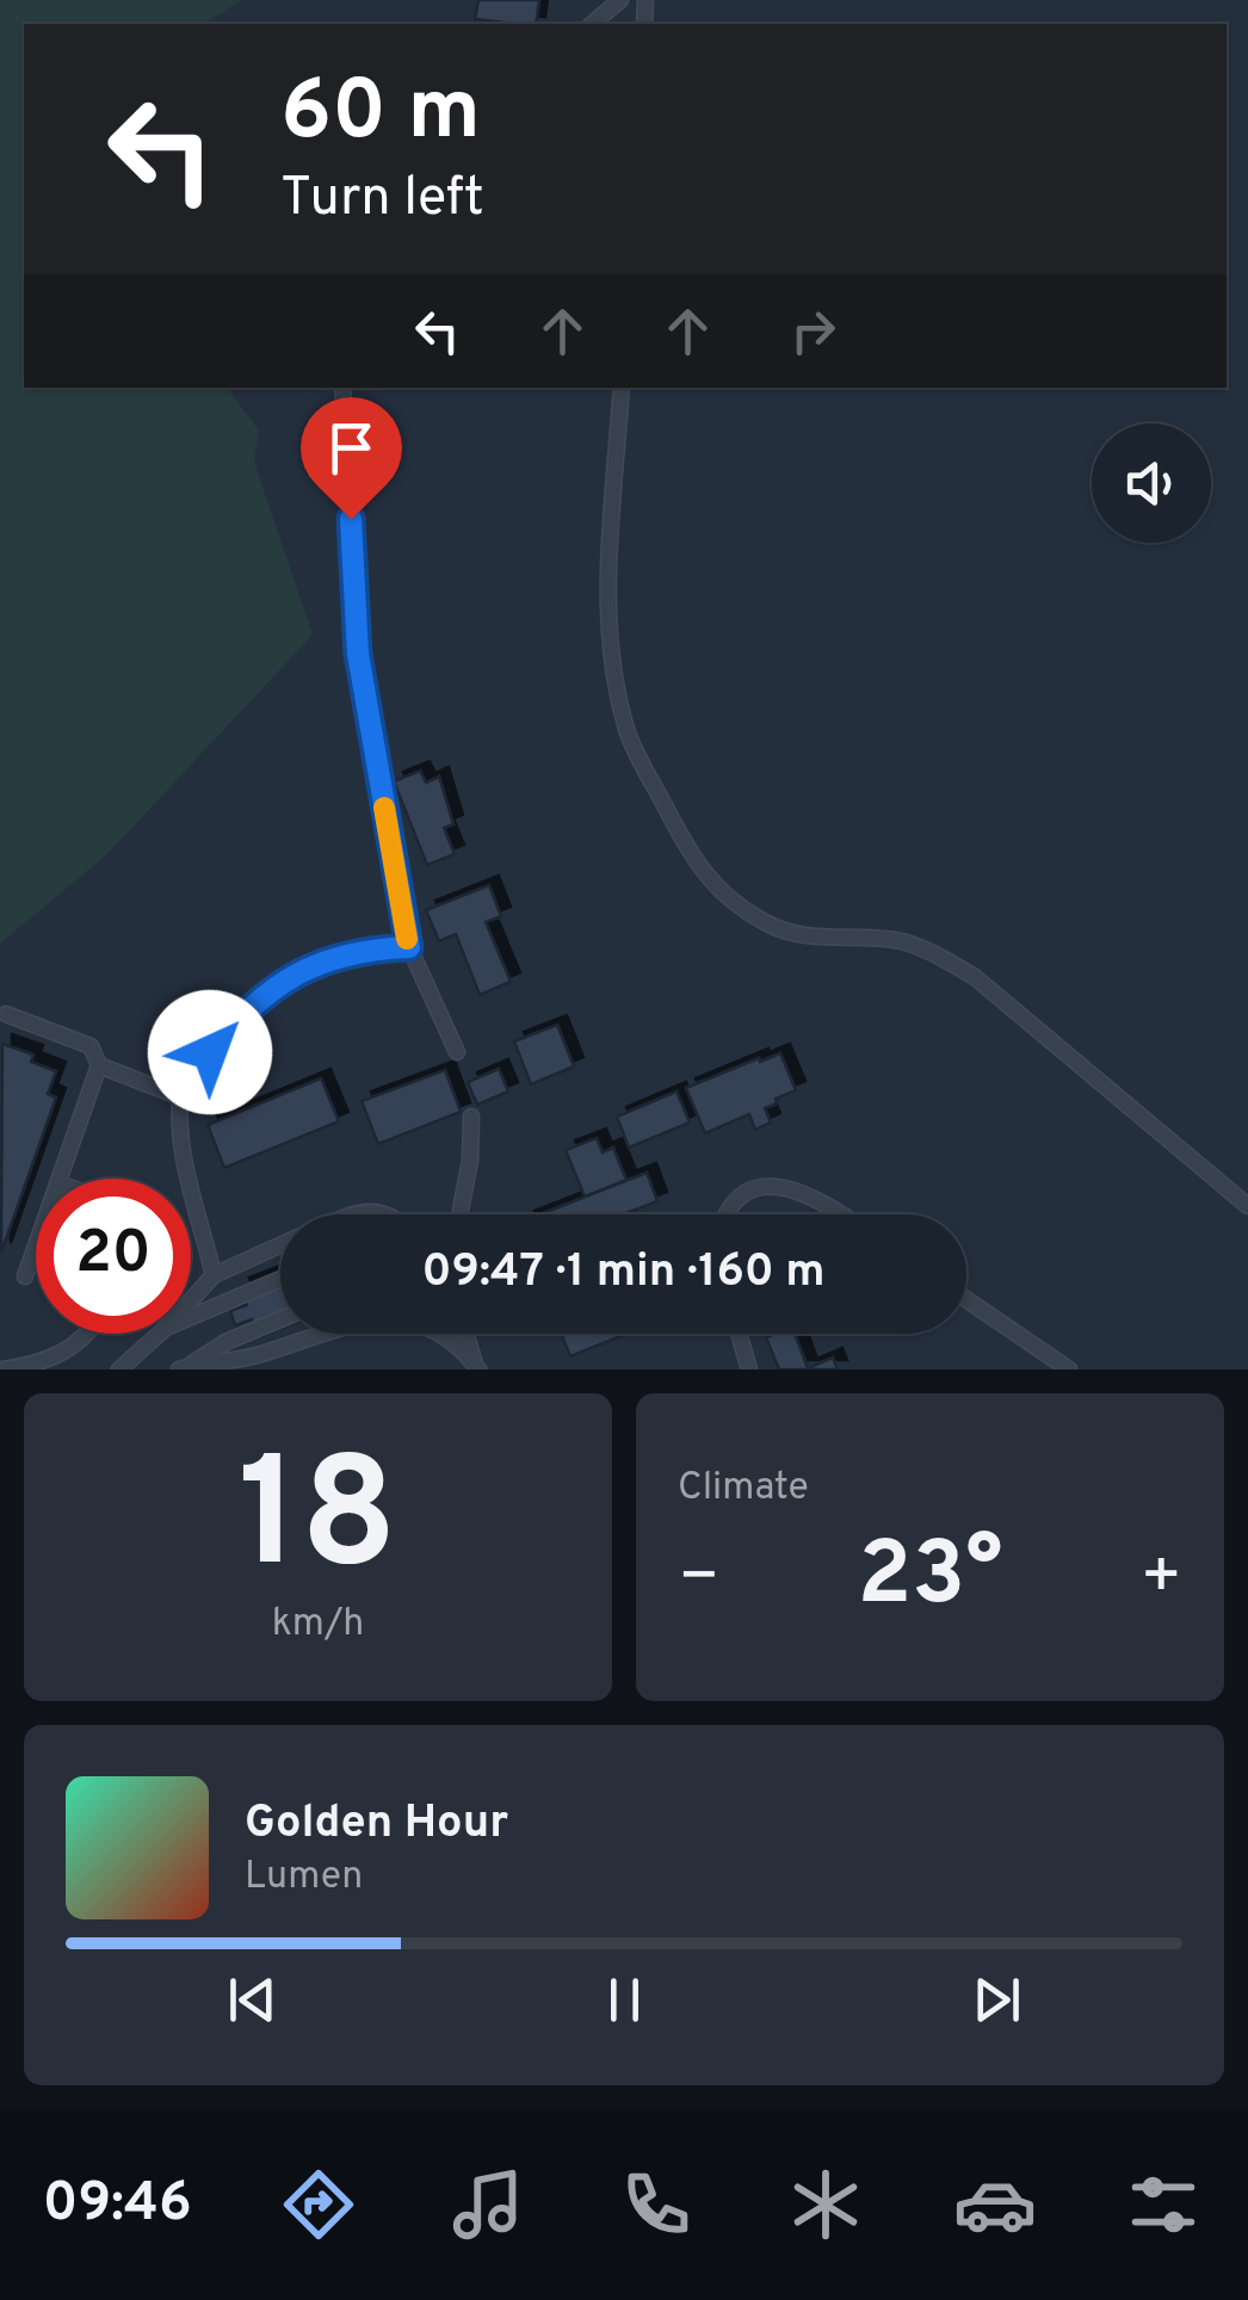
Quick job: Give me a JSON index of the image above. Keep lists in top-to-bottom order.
{
  "page": {
    "turn": ["60 m", "Turn left"],
    "limit": "20",
    "trip": "09:47 · 1 min · 160 m",
    "tile": [
      ["18", "km/h"],
      "Climate"
    ],
    "heat": ["−", "23°", "+"],
    "song": ["Golden Hour", "Lumen"],
    "tabs": "09:46"
  }
}
